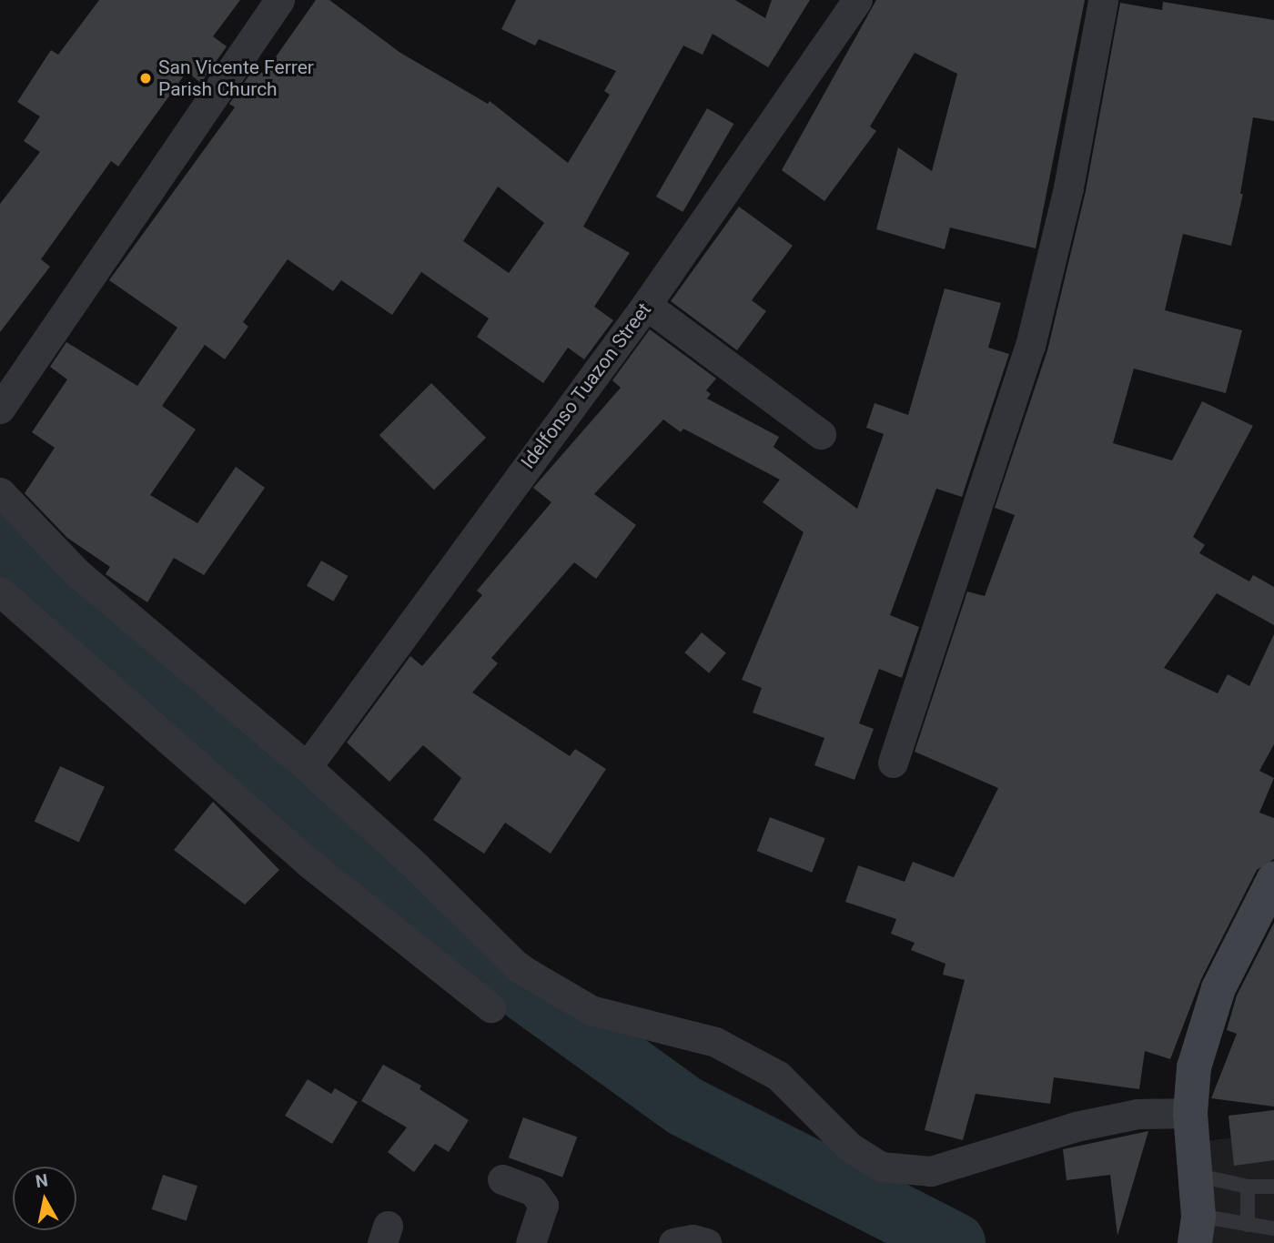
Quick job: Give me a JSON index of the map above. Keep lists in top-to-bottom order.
{
  "streets": {
    "street": ["Idelfonso Tuazon Street"]
  },
  "places": ["San Vicente Ferrer Parish Church"],
  "north": "top"
}
